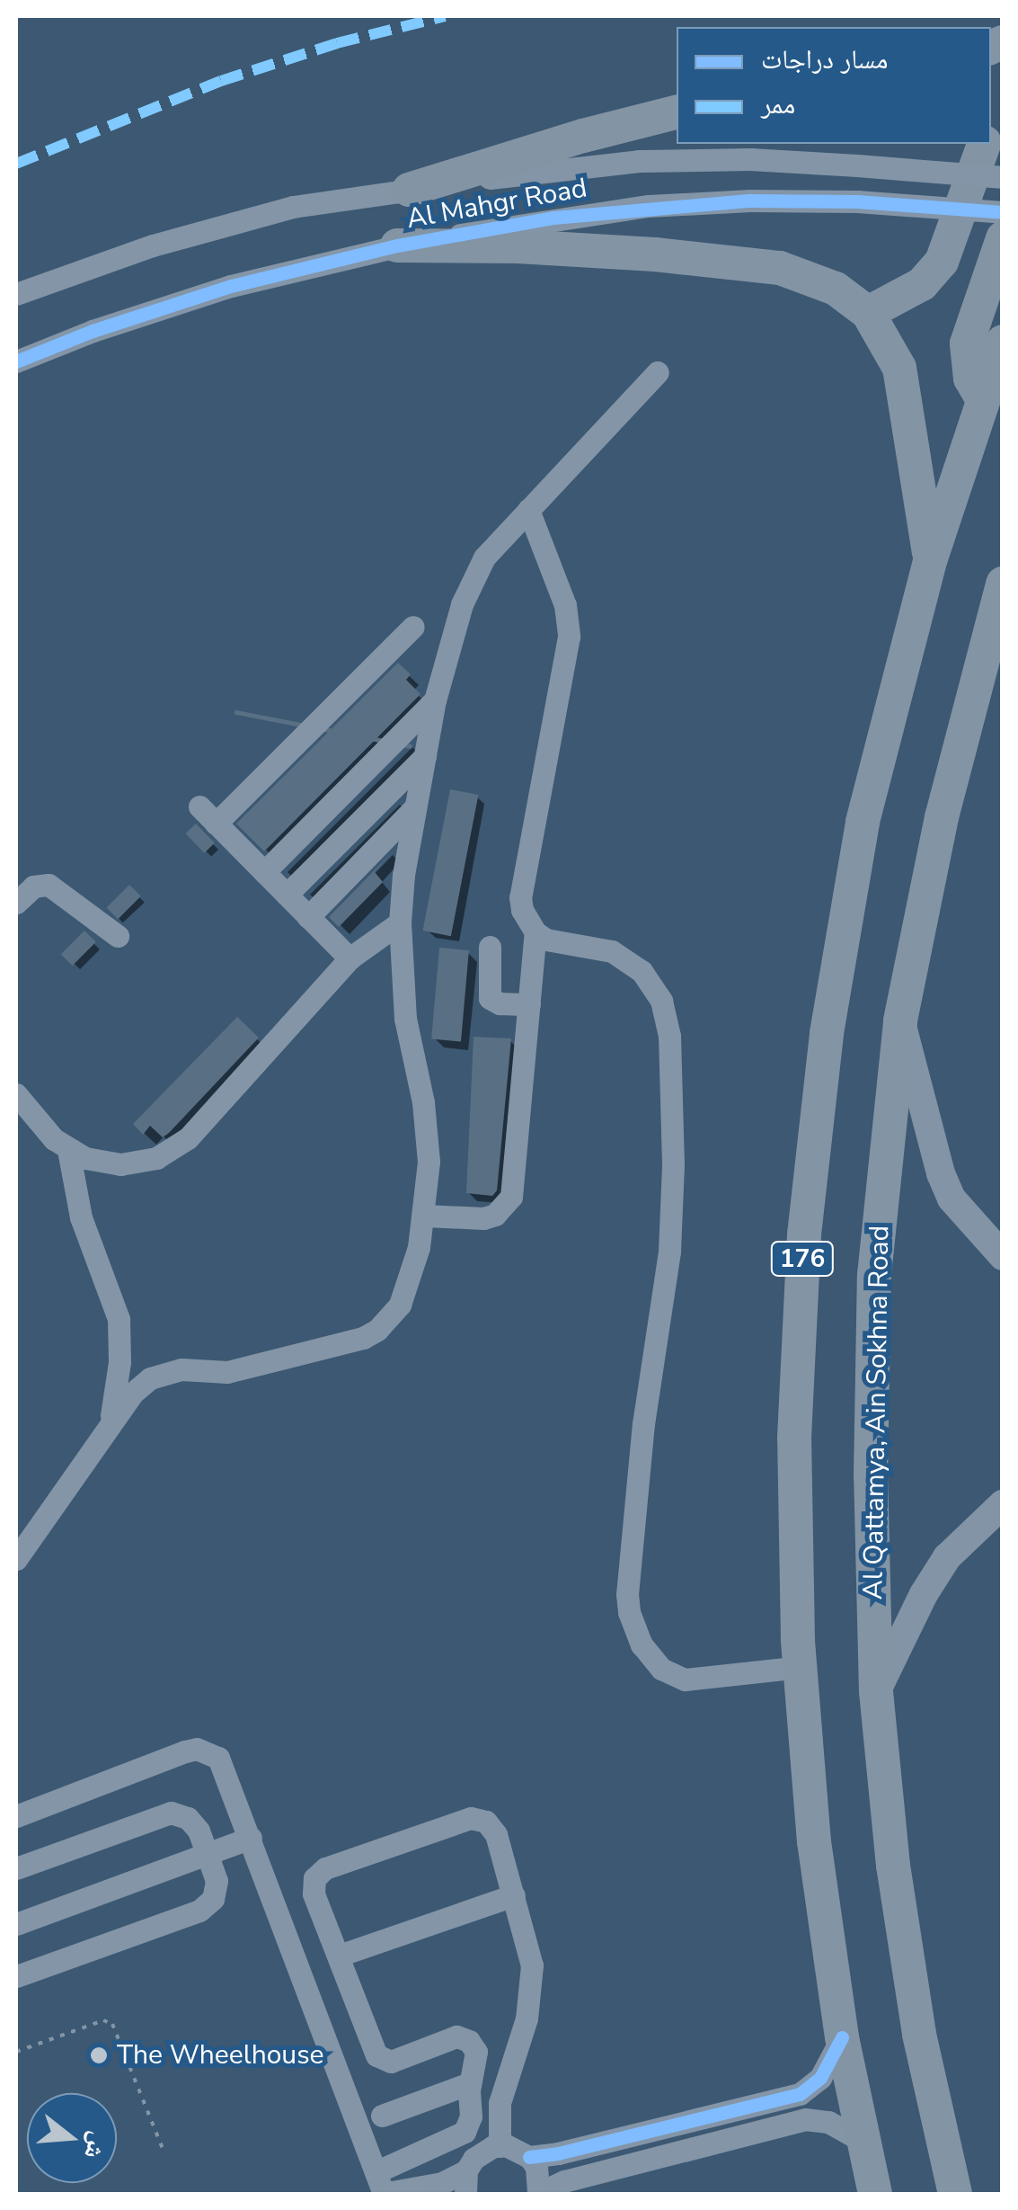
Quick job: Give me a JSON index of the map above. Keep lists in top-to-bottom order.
{
  "streets": {
    "highway": ["176", "Al Qattamya, Ain Sokhna Road"],
    "street": ["Al Mahgr Road"]
  },
  "places": ["The Wheelhouse"],
  "legend": ["مسار دراجات", "ممر"],
  "north": "right"
}
